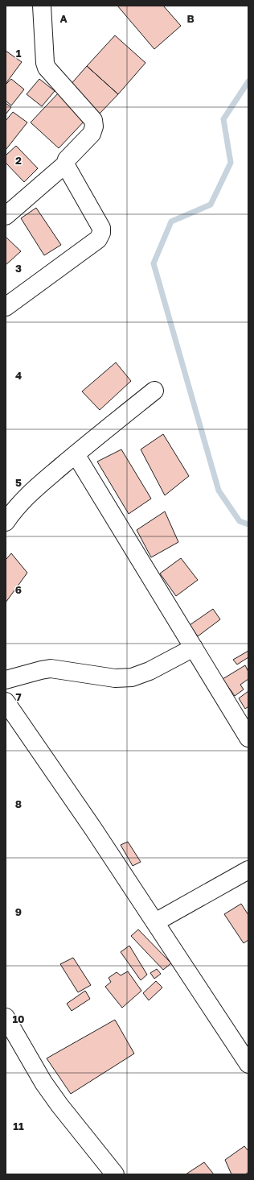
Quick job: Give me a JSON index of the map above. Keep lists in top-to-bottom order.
{
  "grid": {
    "columns": ["A", "B"],
    "rows": [
      "1",
      "2",
      "3",
      "4",
      "5",
      "6",
      "7",
      "8",
      "9",
      "10",
      "11"
    ]
  }
}
